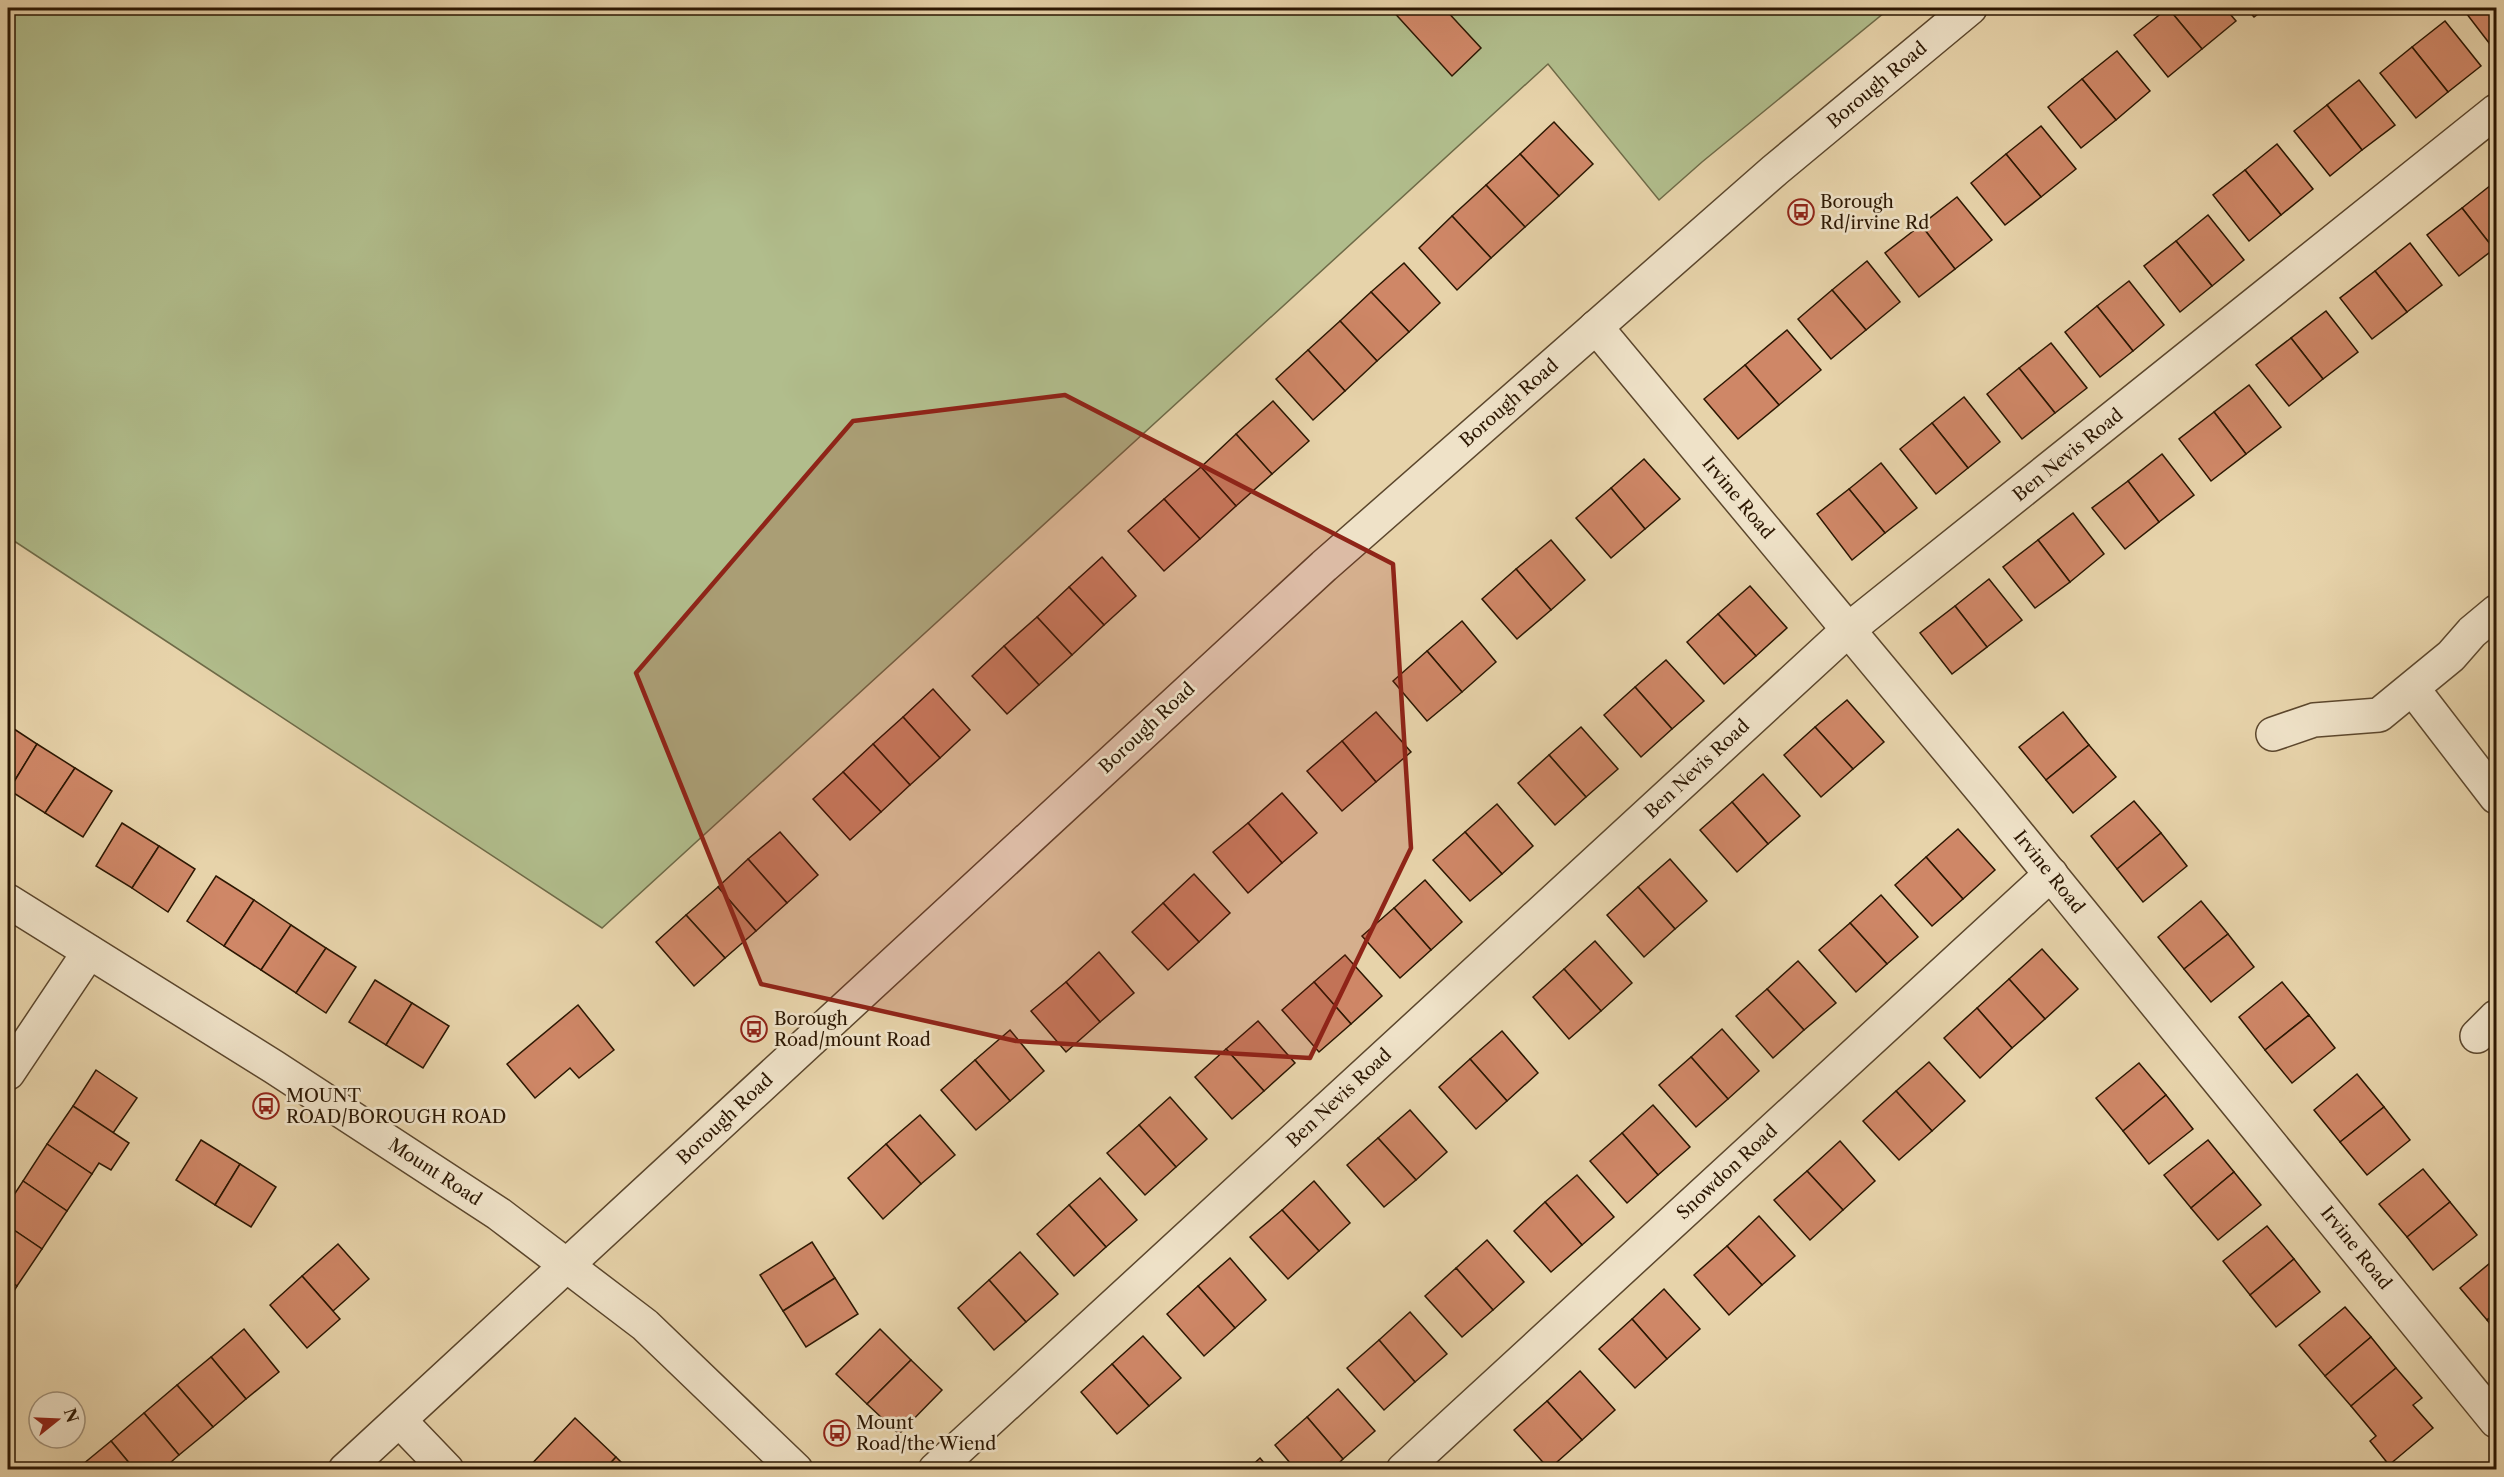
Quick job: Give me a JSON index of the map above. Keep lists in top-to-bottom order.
{
  "streets": {
    "street": [
      "Borough Road",
      "Ben Nevis Road",
      "Irvine Road",
      "Mount Road",
      "Snowdon Road"
    ]
  },
  "crossings": [
    ["Borough Road", "Irvine Road"],
    ["Borough Road", "Mount Road"],
    ["Ben Nevis Road", "Irvine Road"],
    ["Irvine Road", "Snowdon Road"]
  ],
  "places": {
    "bus stop": [
      "Borough Rd/irvine Rd",
      "Borough Road/mount Road",
      "MOUNT ROAD/BOROUGH ROAD",
      "Mount Road/the Wiend"
    ]
  },
  "north": "right"
}
